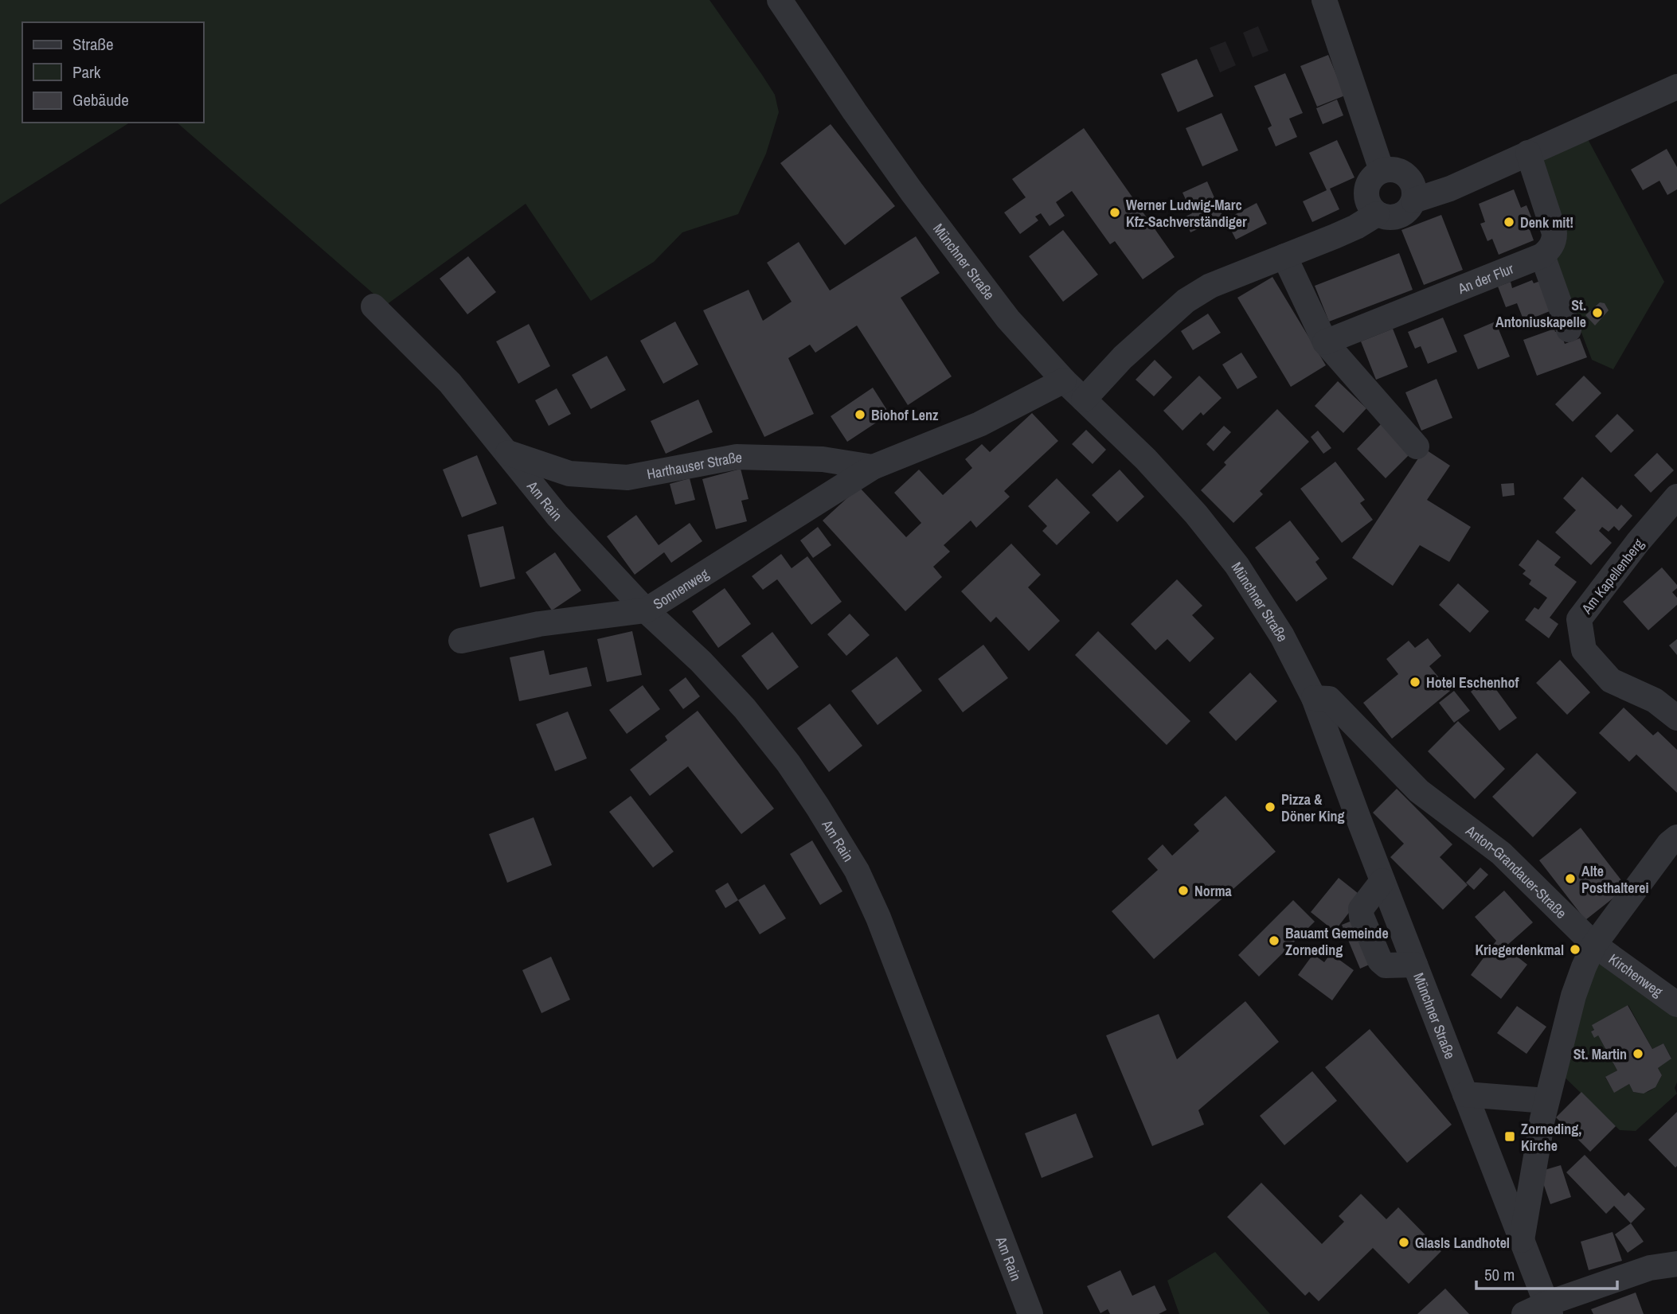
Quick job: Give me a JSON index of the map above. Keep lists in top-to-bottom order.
{
  "streets": {
    "street": [
      "Münchner Straße",
      "An der Flur",
      "Harthauser Straße",
      "Am Rain",
      "Am Kapellenberg",
      "Sonnenweg",
      "Anton-Grandauer-Straße",
      "Kirchenweg"
    ]
  },
  "crossings": [
    ["Münchner Straße", "Anton-Grandauer-Straße"],
    ["Harthauser Straße", "Am Rain"],
    ["Harthauser Straße", "Sonnenweg"],
    ["Am Rain", "Sonnenweg"],
    ["Anton-Grandauer-Straße", "Kirchenweg"]
  ],
  "places": {
    "other": [
      "Werner Ludwig-Marc Kfz-Sachverständiger",
      "Denk mit!",
      "St. Antoniuskapelle",
      "Biohof Lenz",
      "Hotel Eschenhof",
      "Pizza & Döner King",
      "Alte Posthalterei",
      "Norma",
      "Bauamt Gemeinde Zorneding",
      "Kriegerdenkmal",
      "St. Martin",
      "Glasls Landhotel"
    ],
    "transit": ["Zorneding, Kirche"]
  },
  "legend": ["Straße", "Park", "Gebäude"],
  "scale_bar": "50 m"
}
